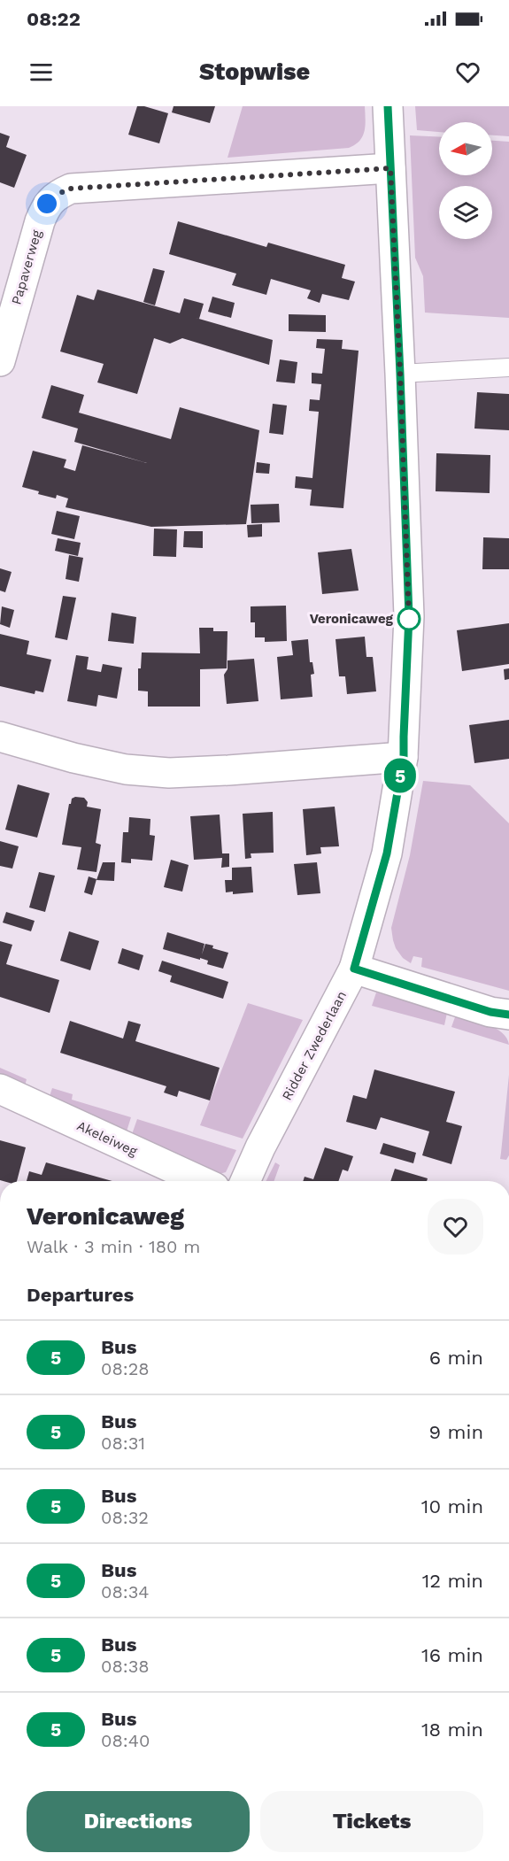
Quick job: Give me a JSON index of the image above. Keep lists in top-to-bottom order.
{
  "streets": {
    "street": ["Papaverweg", "Ridder Zwederlaan", "Akeleiweg"]
  },
  "crossings": [
    ["Papaverweg", "Ridder Zwederlaan"]
  ],
  "places": ["Veronicaweg"],
  "lines": ["bus line 5"],
  "north": "left",
  "page": {
    "status": "08:22",
    "header": "Stopwise",
    "on_map": "5",
    "heading": [
      ["Veronicaweg", "Walk · 3 min · 180 m"],
      "Departures"
    ],
    "list": [
      {
        "mark": "5",
        "name": "Bus",
        "note": "08:28",
        "value": "6 min"
      },
      {
        "mark": "5",
        "name": "Bus",
        "note": "08:31",
        "value": "9 min"
      },
      {
        "mark": "5",
        "name": "Bus",
        "note": "08:32",
        "value": "10 min"
      },
      {
        "mark": "5",
        "name": "Bus",
        "note": "08:34",
        "value": "12 min"
      },
      {
        "mark": "5",
        "name": "Bus",
        "note": "08:38",
        "value": "16 min"
      },
      {
        "mark": "5",
        "name": "Bus",
        "note": "08:40",
        "value": "18 min"
      }
    ],
    "buttons": ["Directions", "Tickets"]
  }
}
